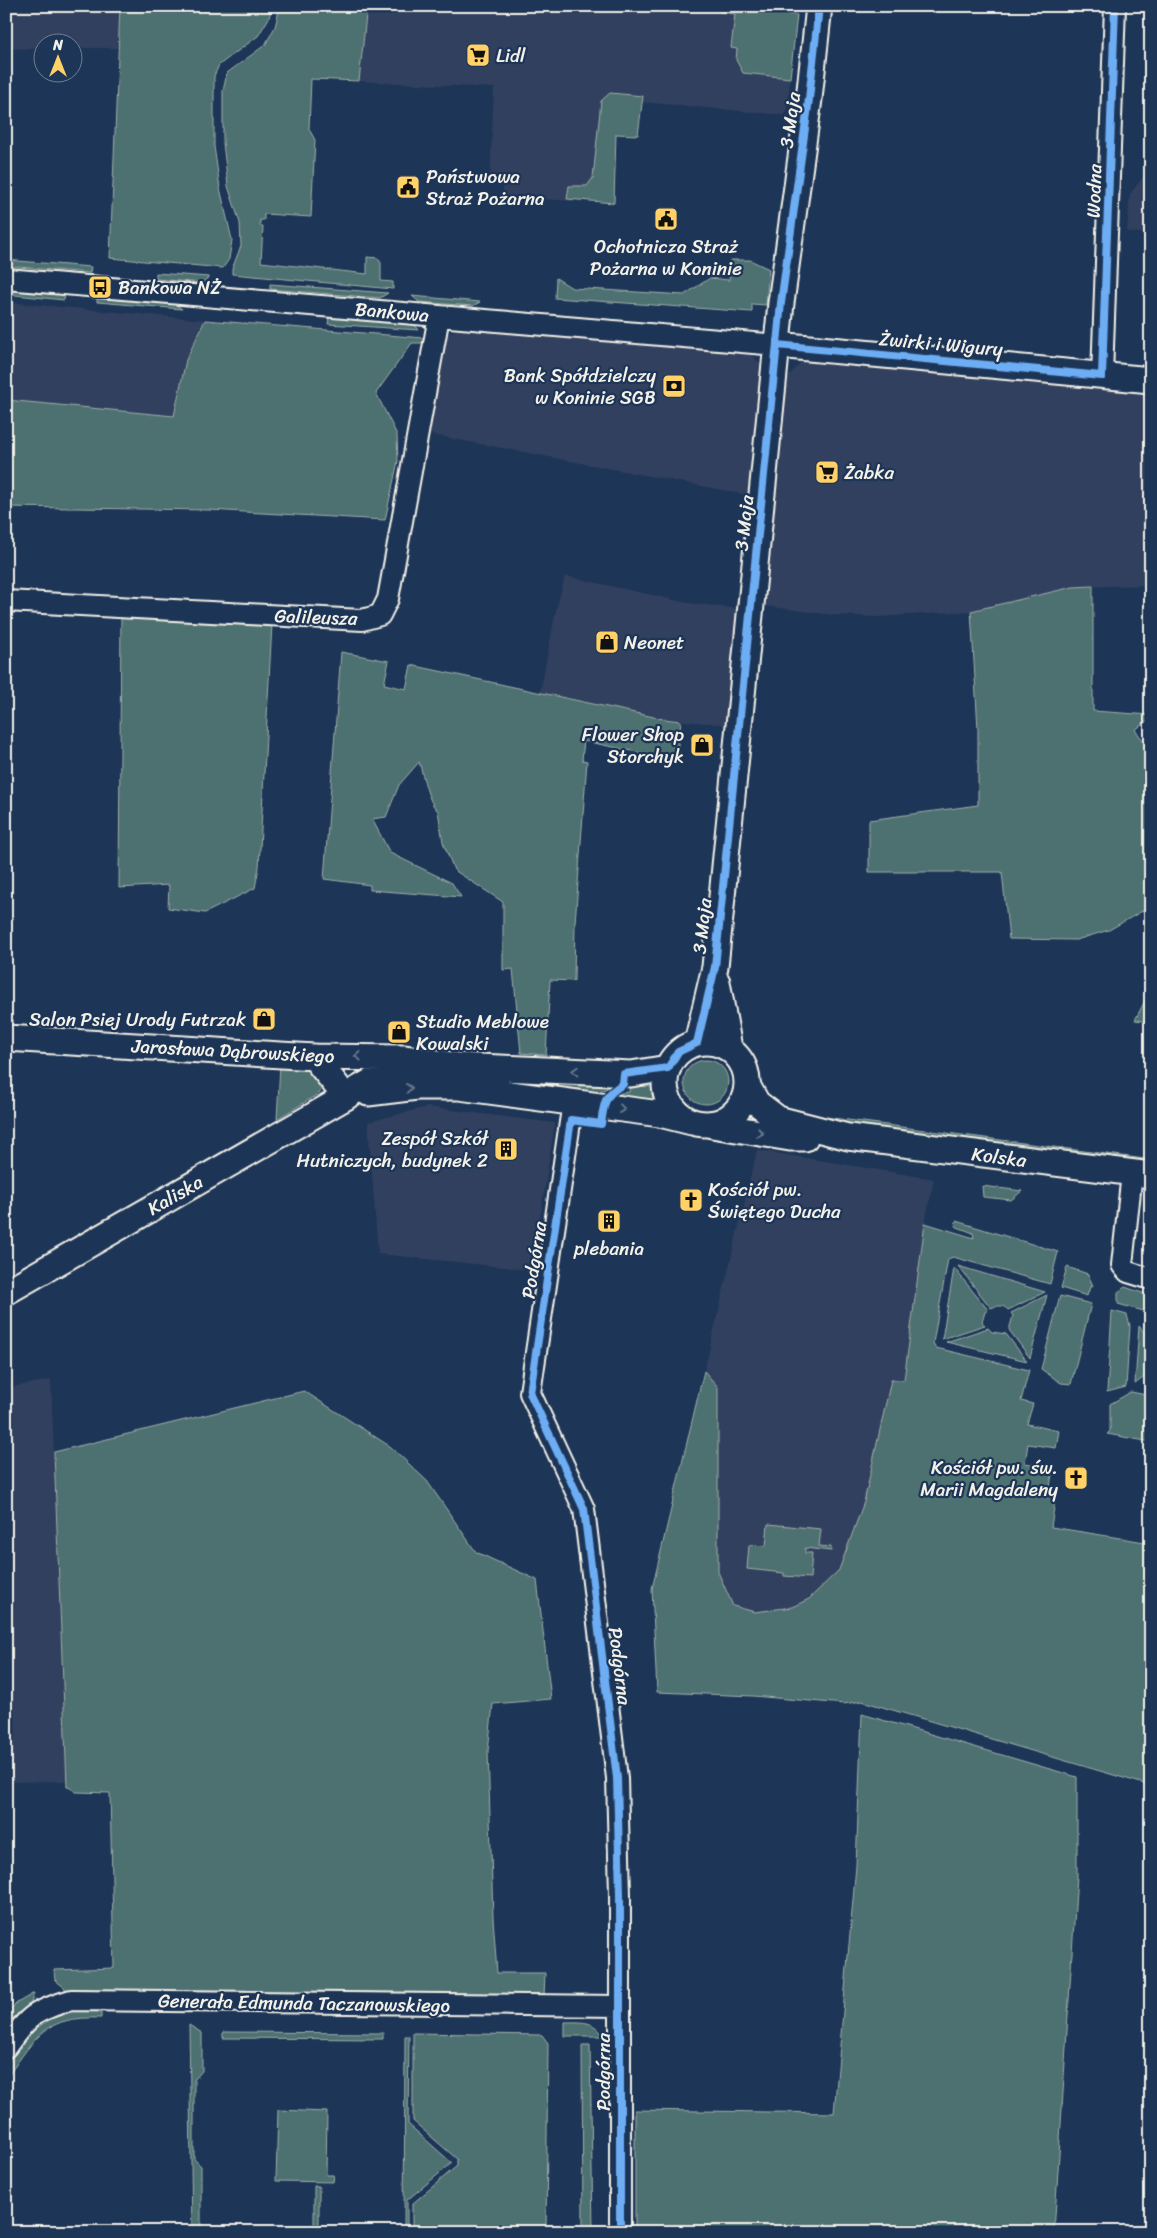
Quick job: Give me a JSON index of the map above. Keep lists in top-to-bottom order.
{
  "streets": {
    "street": [
      "3 Maja",
      "Wodna",
      "Bankowa",
      "Żwirki i Wigury",
      "Galileusza",
      "Jarosława Dąbrowskiego",
      "Kolska",
      "Kaliska",
      "Podgórna",
      "Generała Edmunda Taczanowskiego"
    ]
  },
  "crossings": [
    ["3 Maja", "Bankowa"],
    ["3 Maja", "Żwirki i Wigury"],
    ["3 Maja", "Jarosława Dąbrowskiego"],
    ["3 Maja", "Kolska"],
    ["Wodna", "Żwirki i Wigury"],
    ["Bankowa", "Żwirki i Wigury"],
    ["Bankowa", "Galileusza"],
    ["Jarosława Dąbrowskiego", "Kolska"],
    ["Jarosława Dąbrowskiego", "Kaliska"],
    ["Podgórna", "Generała Edmunda Taczanowskiego"]
  ],
  "places": {
    "supermarket": ["Lidl", "Żabka"],
    "public building": ["Państwowa Straż Pożarna", "Ochotnicza Straż Pożarna w Koninie"],
    "bus stop": ["Bankowa NŻ"],
    "bank": ["Bank Spółdzielczy w Koninie SGB"],
    "shop": [
      "Neonet",
      "Flower Shop Storchyk",
      "Salon Psiej Urody Futrzak",
      "Studio Meblowe Kowalski"
    ],
    "building": ["Zespół Szkół Hutniczych, budynek 2", "plebania"],
    "church": ["Kościół pw. Świętego Ducha", "Kościół pw. św. Marii Magdaleny"]
  },
  "north": "top"
}
